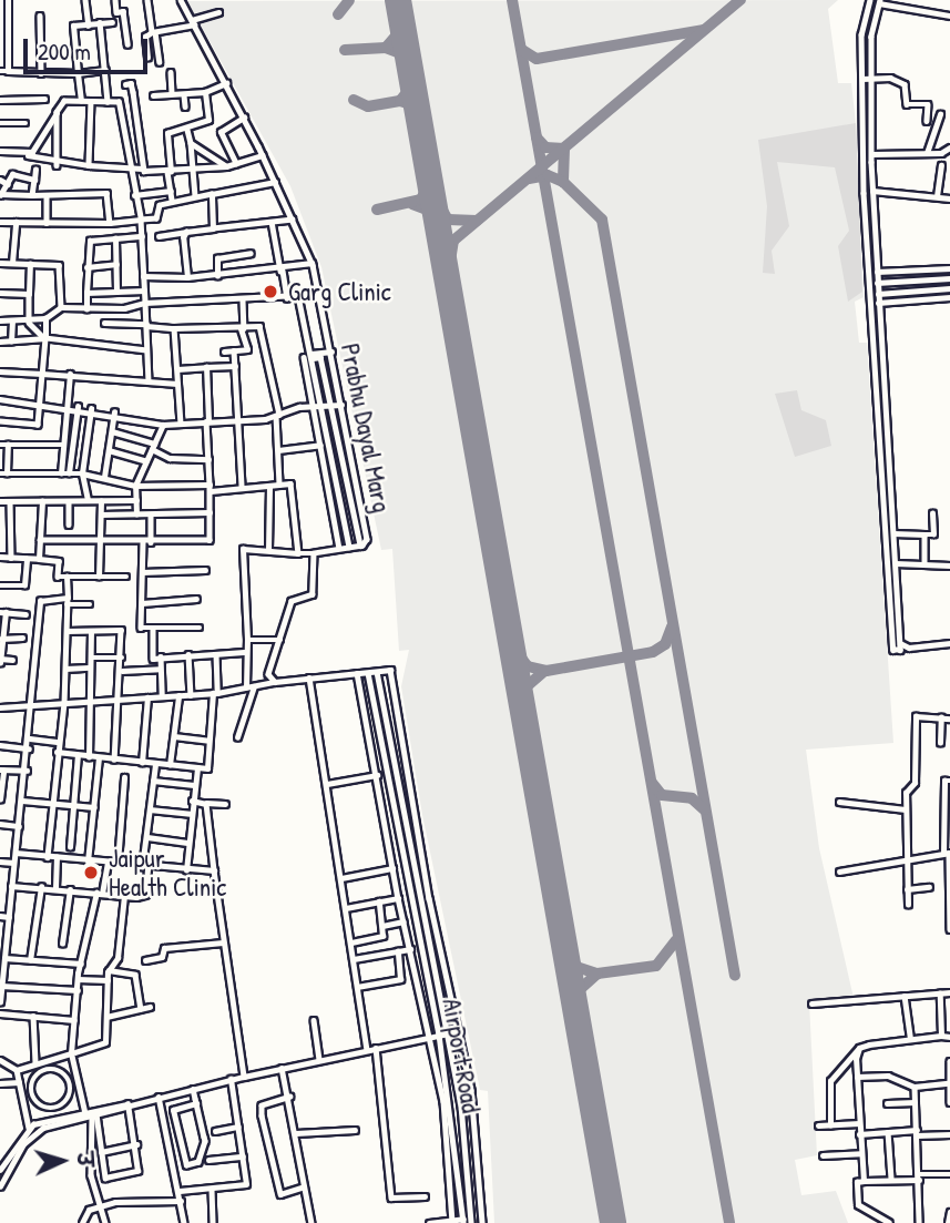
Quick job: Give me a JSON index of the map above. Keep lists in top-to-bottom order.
{
  "streets": {
    "street": ["Prabhu Dayal Marg", "Airport Road"]
  },
  "places": ["Garg Clinic", "Jaipur Health Clinic"],
  "scale_bar": "200 m",
  "north": "right"
}
